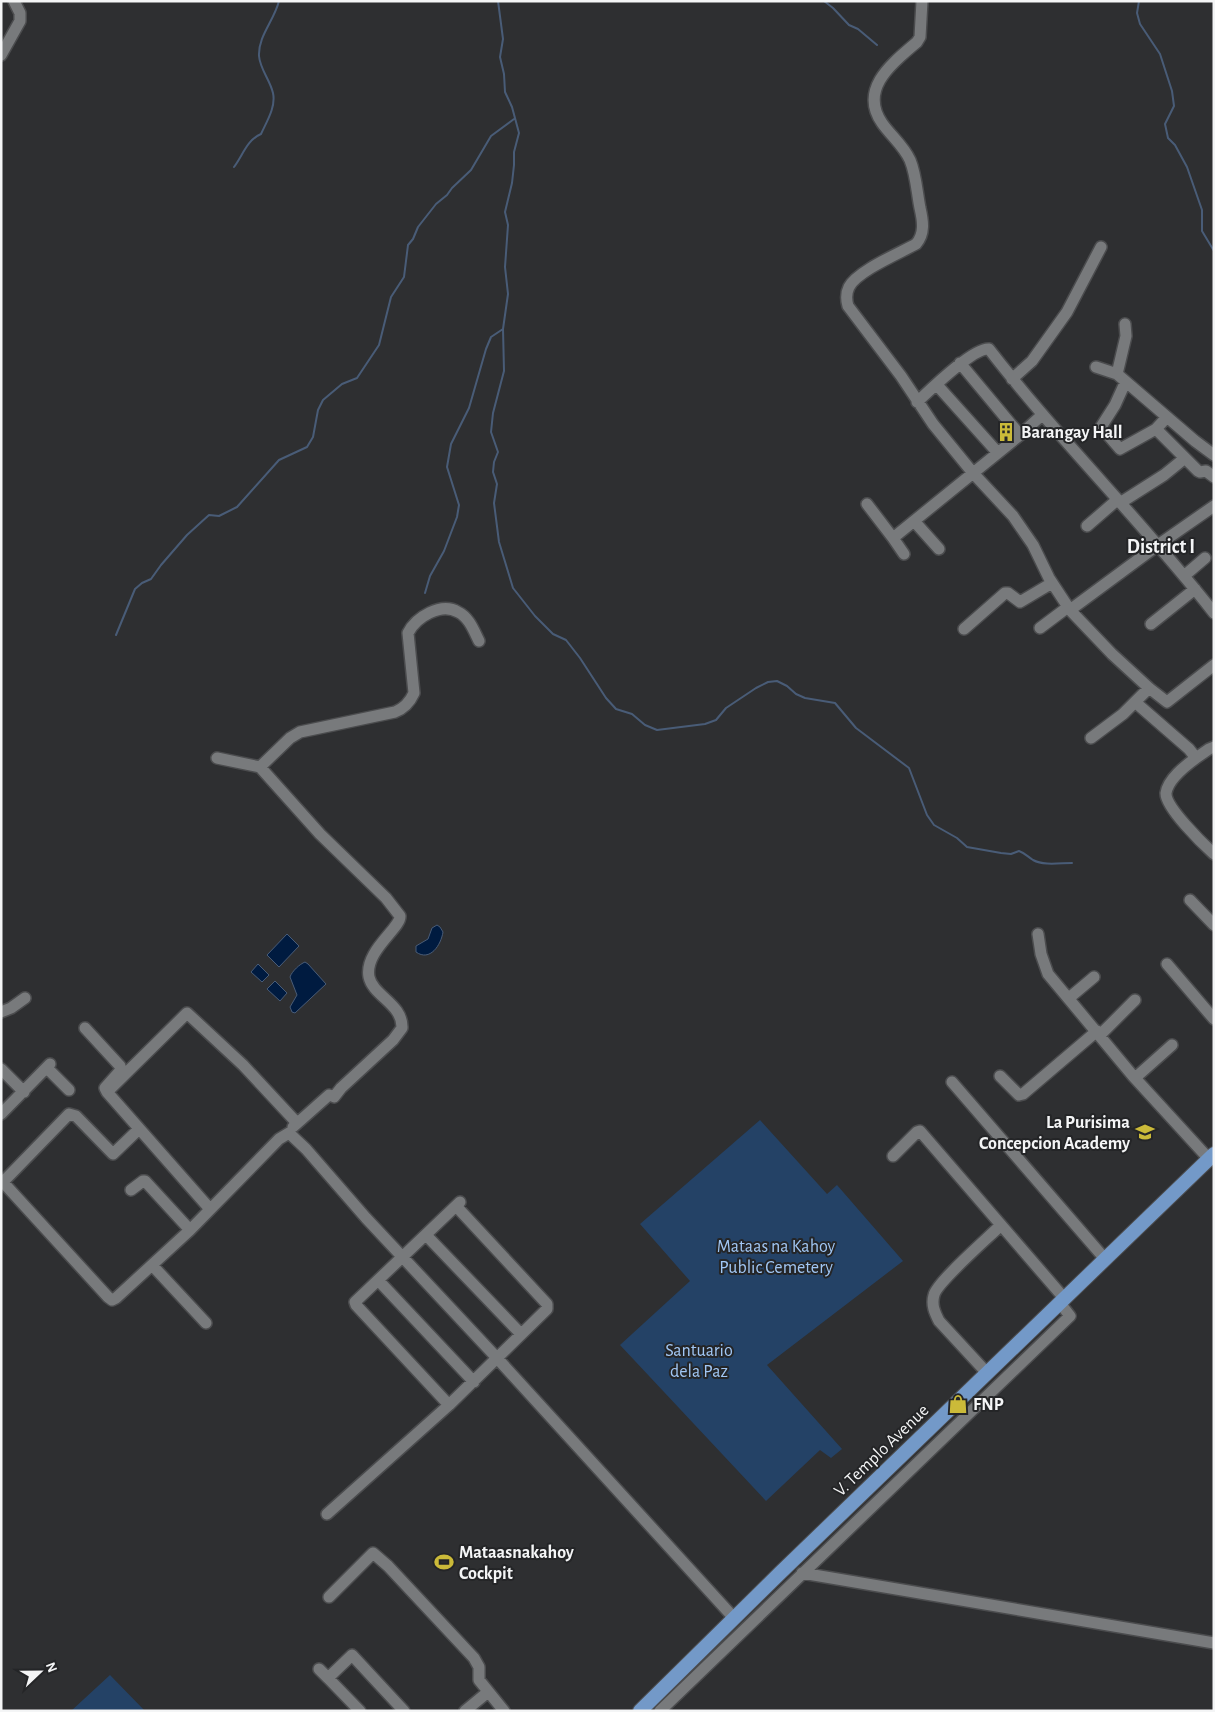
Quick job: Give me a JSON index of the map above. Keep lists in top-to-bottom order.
{
  "streets": {
    "main road": ["V. Templo Avenue"]
  },
  "districts": ["District I"],
  "parks": ["Mataas na Kahoy Public Cemetery", "Santuario dela Paz"],
  "places": {
    "building": ["Barangay Hall"],
    "school or university": ["La Purisima Concepcion Academy"],
    "shop": ["FNP"],
    "sports": ["Mataasnakahoy Cockpit"]
  },
  "north": "right"
}
